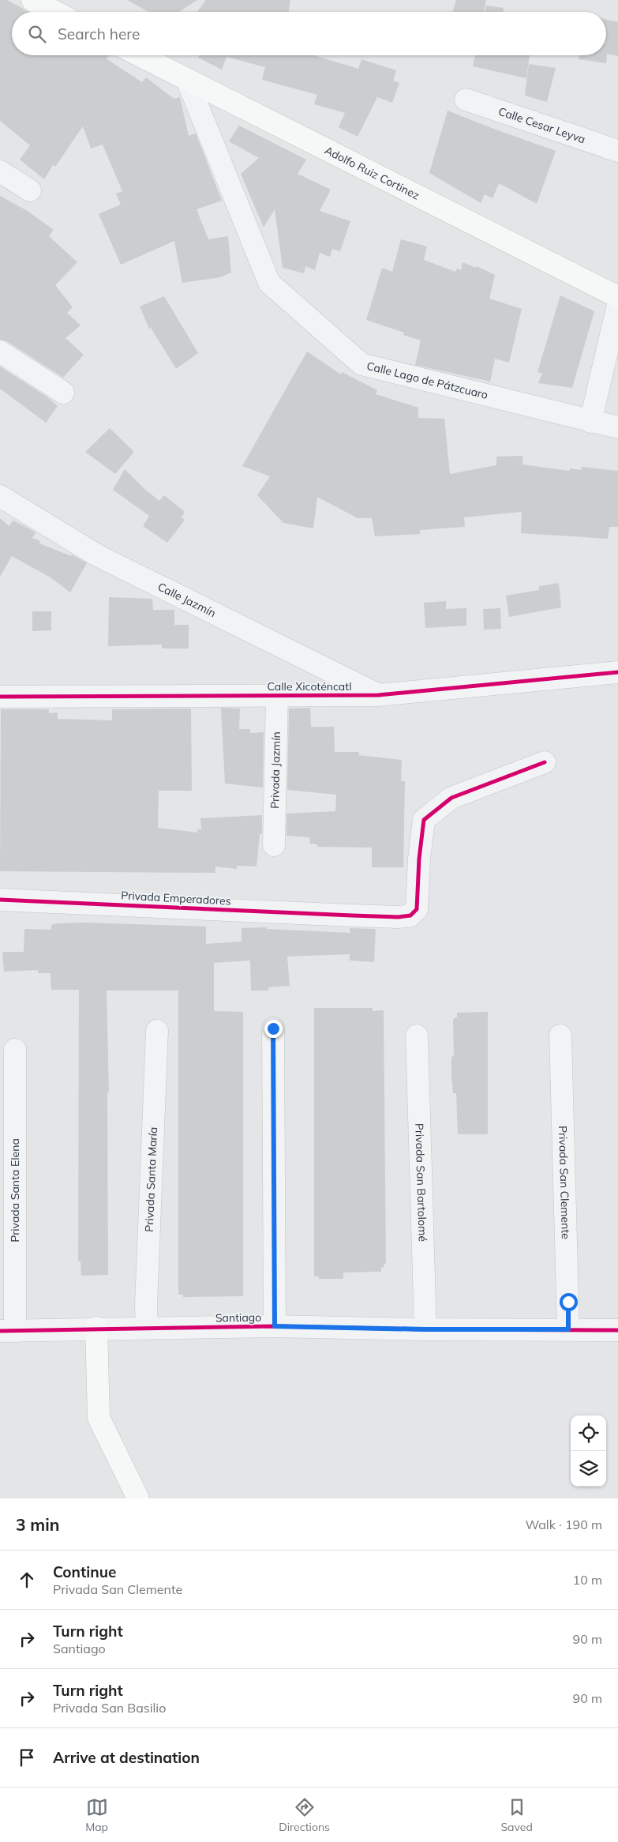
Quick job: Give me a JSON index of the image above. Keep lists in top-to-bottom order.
{
  "streets": {
    "street": [
      "Calle Cesar Leyva",
      "Adolfo Ruiz Cortinez",
      "Calle Lago de Pátzcuaro",
      "Calle Jazmín",
      "Calle Xicoténcatl",
      "Privada Jazmín",
      "Privada Emperadores",
      "Privada Santa María",
      "Privada San Bartolomé",
      "Privada San Clemente",
      "Privada Santa Elena",
      "Santiago"
    ]
  },
  "crossings": [
    ["Adolfo Ruiz Cortinez", "Calle Lago de Pátzcuaro"],
    ["Calle Jazmín", "Calle Xicoténcatl"],
    ["Calle Xicoténcatl", "Privada Jazmín"],
    ["Privada Santa María", "Santiago"],
    ["Privada San Bartolomé", "Santiago"],
    ["Privada San Clemente", "Santiago"],
    ["Privada Santa Elena", "Santiago"]
  ],
  "page": {
    "search": "Search here",
    "heading": ["3 min", "Walk · 190 m"],
    "list": [
      ["Continue", "Privada San Clemente", "10 m"],
      ["Turn right", "Santiago", "90 m"],
      ["Turn right", "Privada San Basilio", "90 m"],
      "Arrive at destination"
    ],
    "nav": ["Map", "Directions", "Saved"]
  }
}
